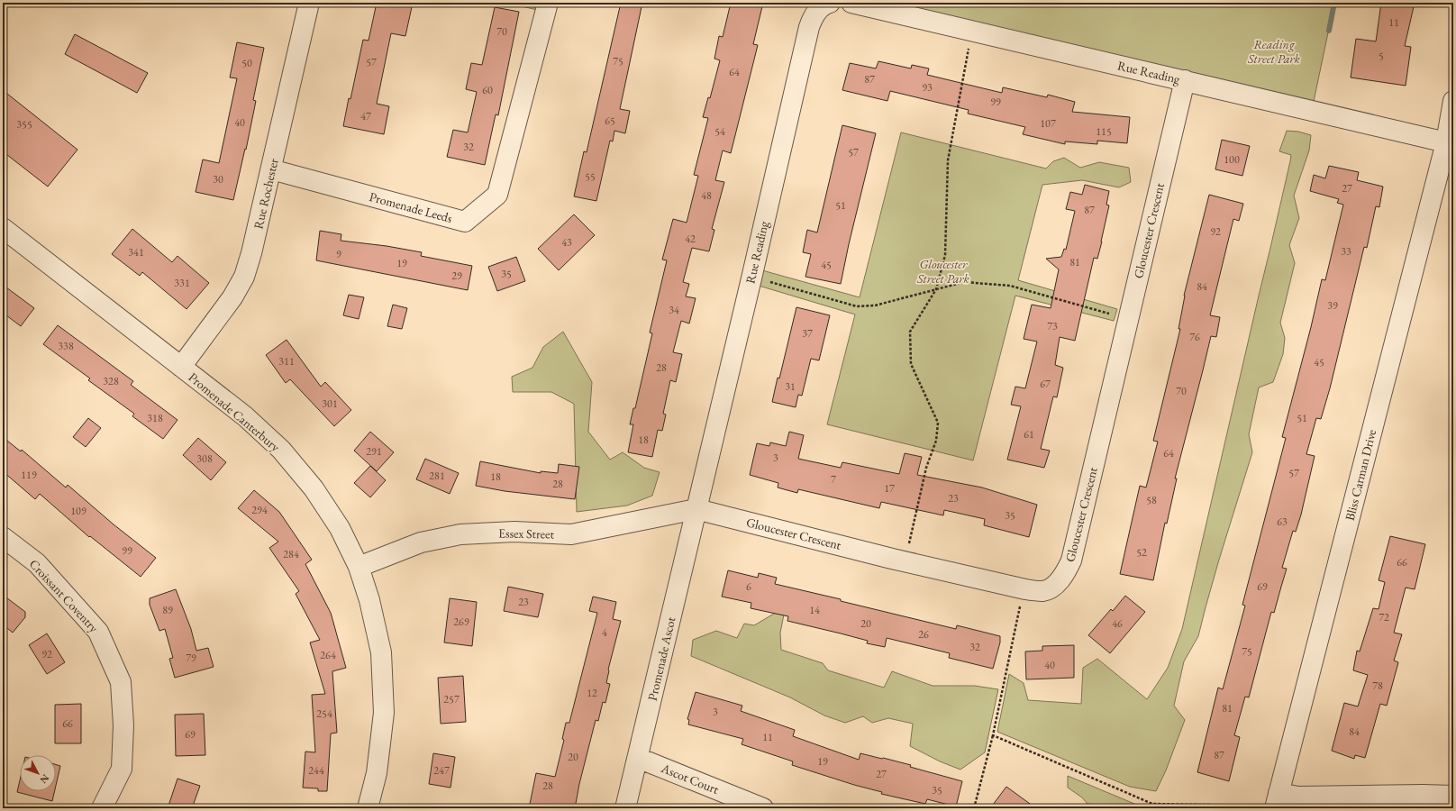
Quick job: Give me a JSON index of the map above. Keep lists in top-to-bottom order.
{
  "streets": {
    "street": [
      "Rue Reading",
      "Rue Rochester",
      "Promenade Leeds",
      "Gloucester Crescent",
      "Promenade Canterbury",
      "Bliss Carman Drive",
      "Essex Street",
      "Croissant Coventry",
      "Promenade Ascot",
      "Ascot Court"
    ]
  },
  "crossings": [
    ["Rue Reading", "Gloucester Crescent"],
    ["Rue Reading", "Bliss Carman Drive"],
    ["Rue Reading", "Essex Street"],
    ["Rue Reading", "Promenade Ascot"],
    ["Rue Rochester", "Promenade Leeds"],
    ["Rue Rochester", "Promenade Canterbury"],
    ["Gloucester Crescent", "Essex Street"],
    ["Gloucester Crescent", "Promenade Ascot"],
    ["Promenade Canterbury", "Essex Street"],
    ["Essex Street", "Promenade Ascot"],
    ["Promenade Ascot", "Ascot Court"]
  ],
  "parks": ["Reading Street Park", "Gloucester Street Park"],
  "house_numbers": [
    "11",
    "70",
    "5",
    "75",
    "57",
    "50",
    "64",
    "87",
    "93",
    "60",
    "99",
    "47",
    "65",
    "40",
    "107",
    "355",
    "54",
    "115",
    "32",
    "57",
    "100",
    "55",
    "30",
    "27",
    "48",
    "51",
    "87",
    "92",
    "42",
    "43",
    "33",
    "341",
    "9",
    "81",
    "19",
    "45",
    "35",
    "29",
    "331",
    "84",
    "39",
    "34",
    "73",
    "37",
    "76",
    "338",
    "311",
    "45",
    "28",
    "328",
    "67",
    "31",
    "70",
    "301",
    "318",
    "51",
    "61",
    "18",
    "291",
    "64",
    "3",
    "308",
    "57",
    "119",
    "281",
    "18",
    "7",
    "28",
    "17",
    "23",
    "58",
    "294",
    "109",
    "35",
    "63",
    "99",
    "52",
    "284",
    "66",
    "6",
    "69",
    "23",
    "89",
    "14",
    "72",
    "269",
    "20",
    "46",
    "4",
    "26",
    "32",
    "75",
    "92",
    "264",
    "79",
    "40",
    "78",
    "12",
    "257",
    "81",
    "3",
    "254",
    "66",
    "84",
    "69",
    "11",
    "87",
    "20",
    "19",
    "244",
    "247",
    "27",
    "28",
    "35"
  ],
  "north": "bottom right"
}
